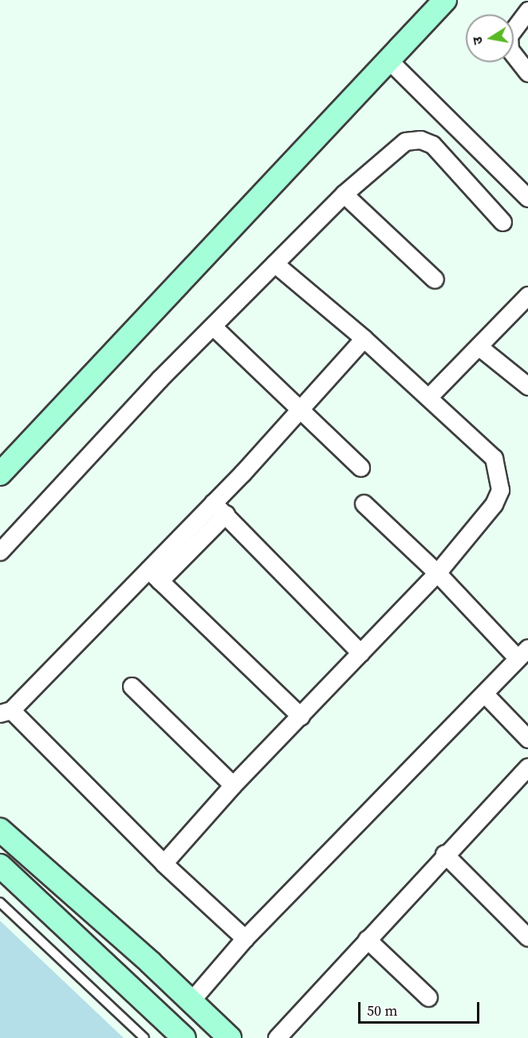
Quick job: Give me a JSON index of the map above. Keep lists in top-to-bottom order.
{
  "scale_bar": "50 m",
  "north": "left"
}
